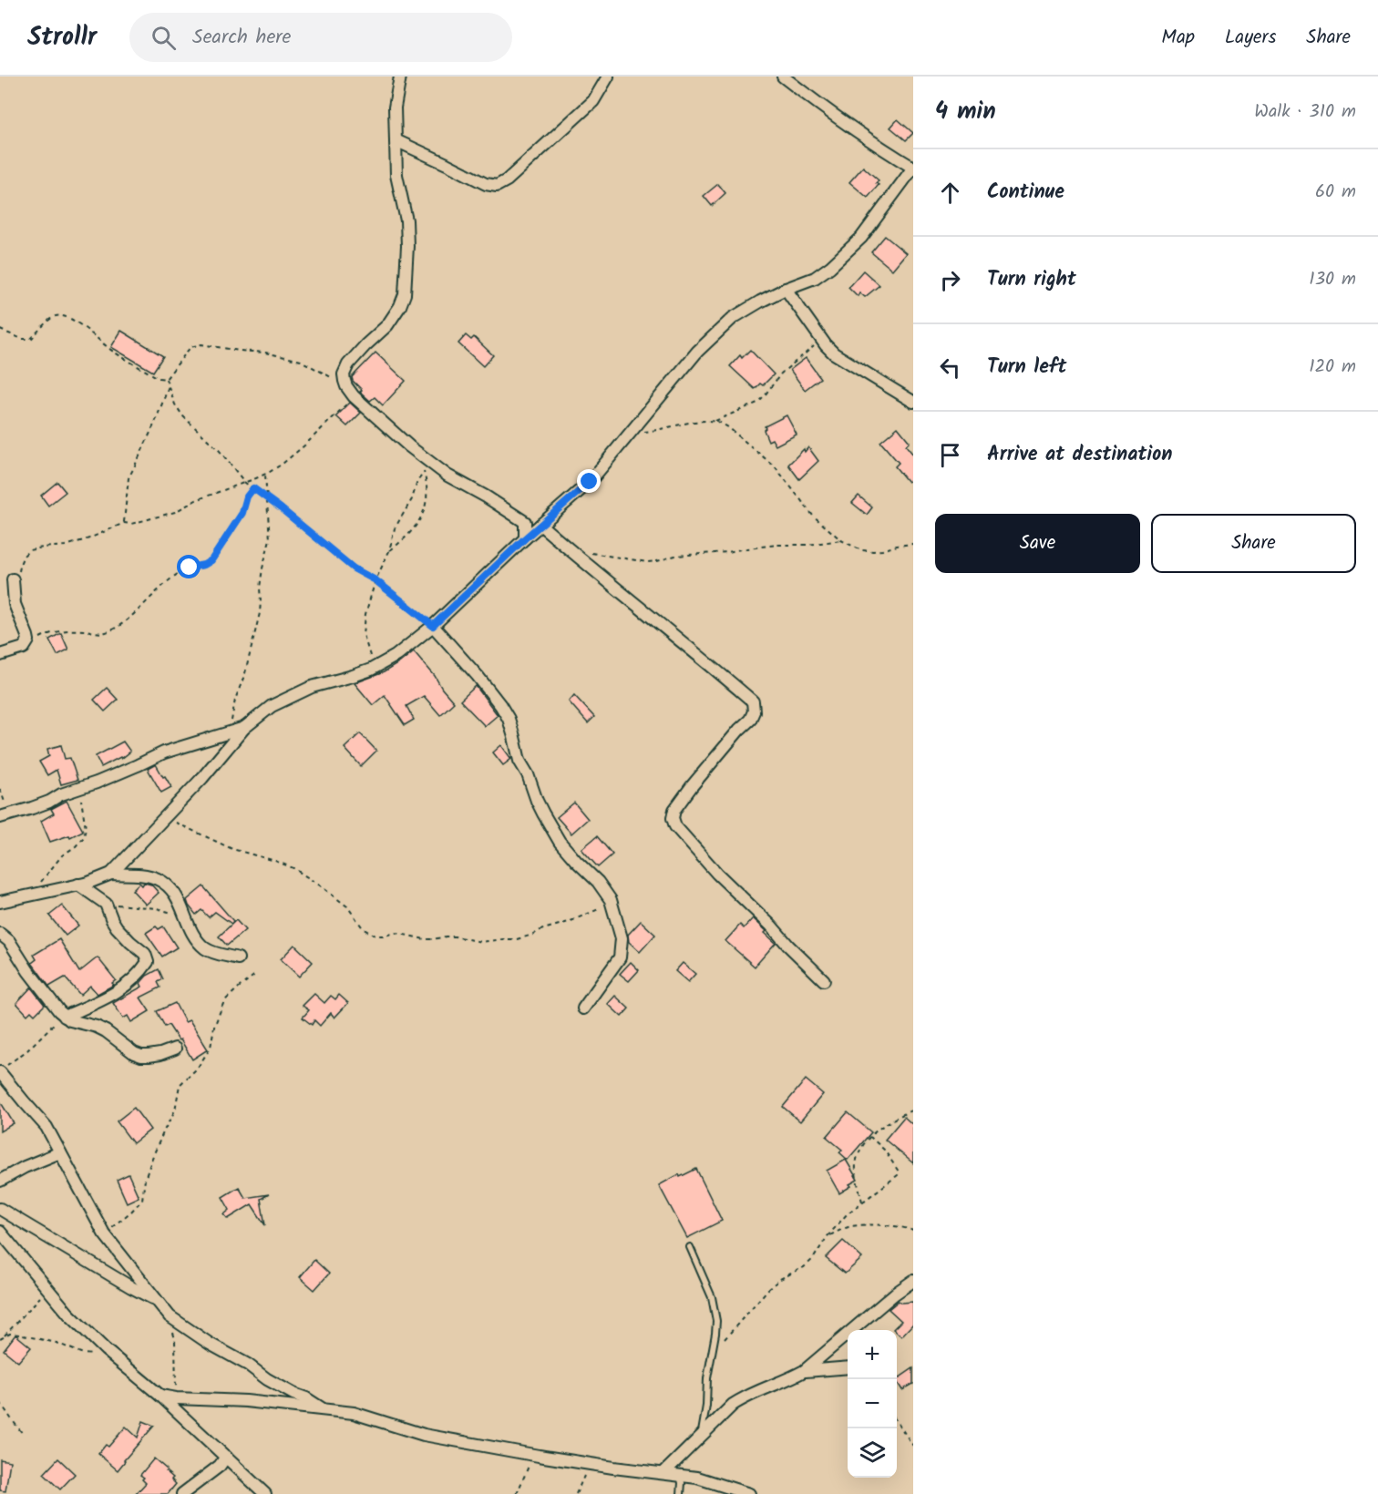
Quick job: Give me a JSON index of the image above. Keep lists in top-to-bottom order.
{
  "page": {
    "header": "Strollr",
    "search": "Search here",
    "nav": ["Map", "Layers", "Share"],
    "heading": ["4 min", "Walk · 310 m"],
    "list": [
      ["Continue", "60 m"],
      ["Turn right", "130 m"],
      ["Turn left", "120 m"],
      "Arrive at destination"
    ],
    "buttons": ["Save", "Share"],
    "map_buttons": ["+", "−"]
  }
}
